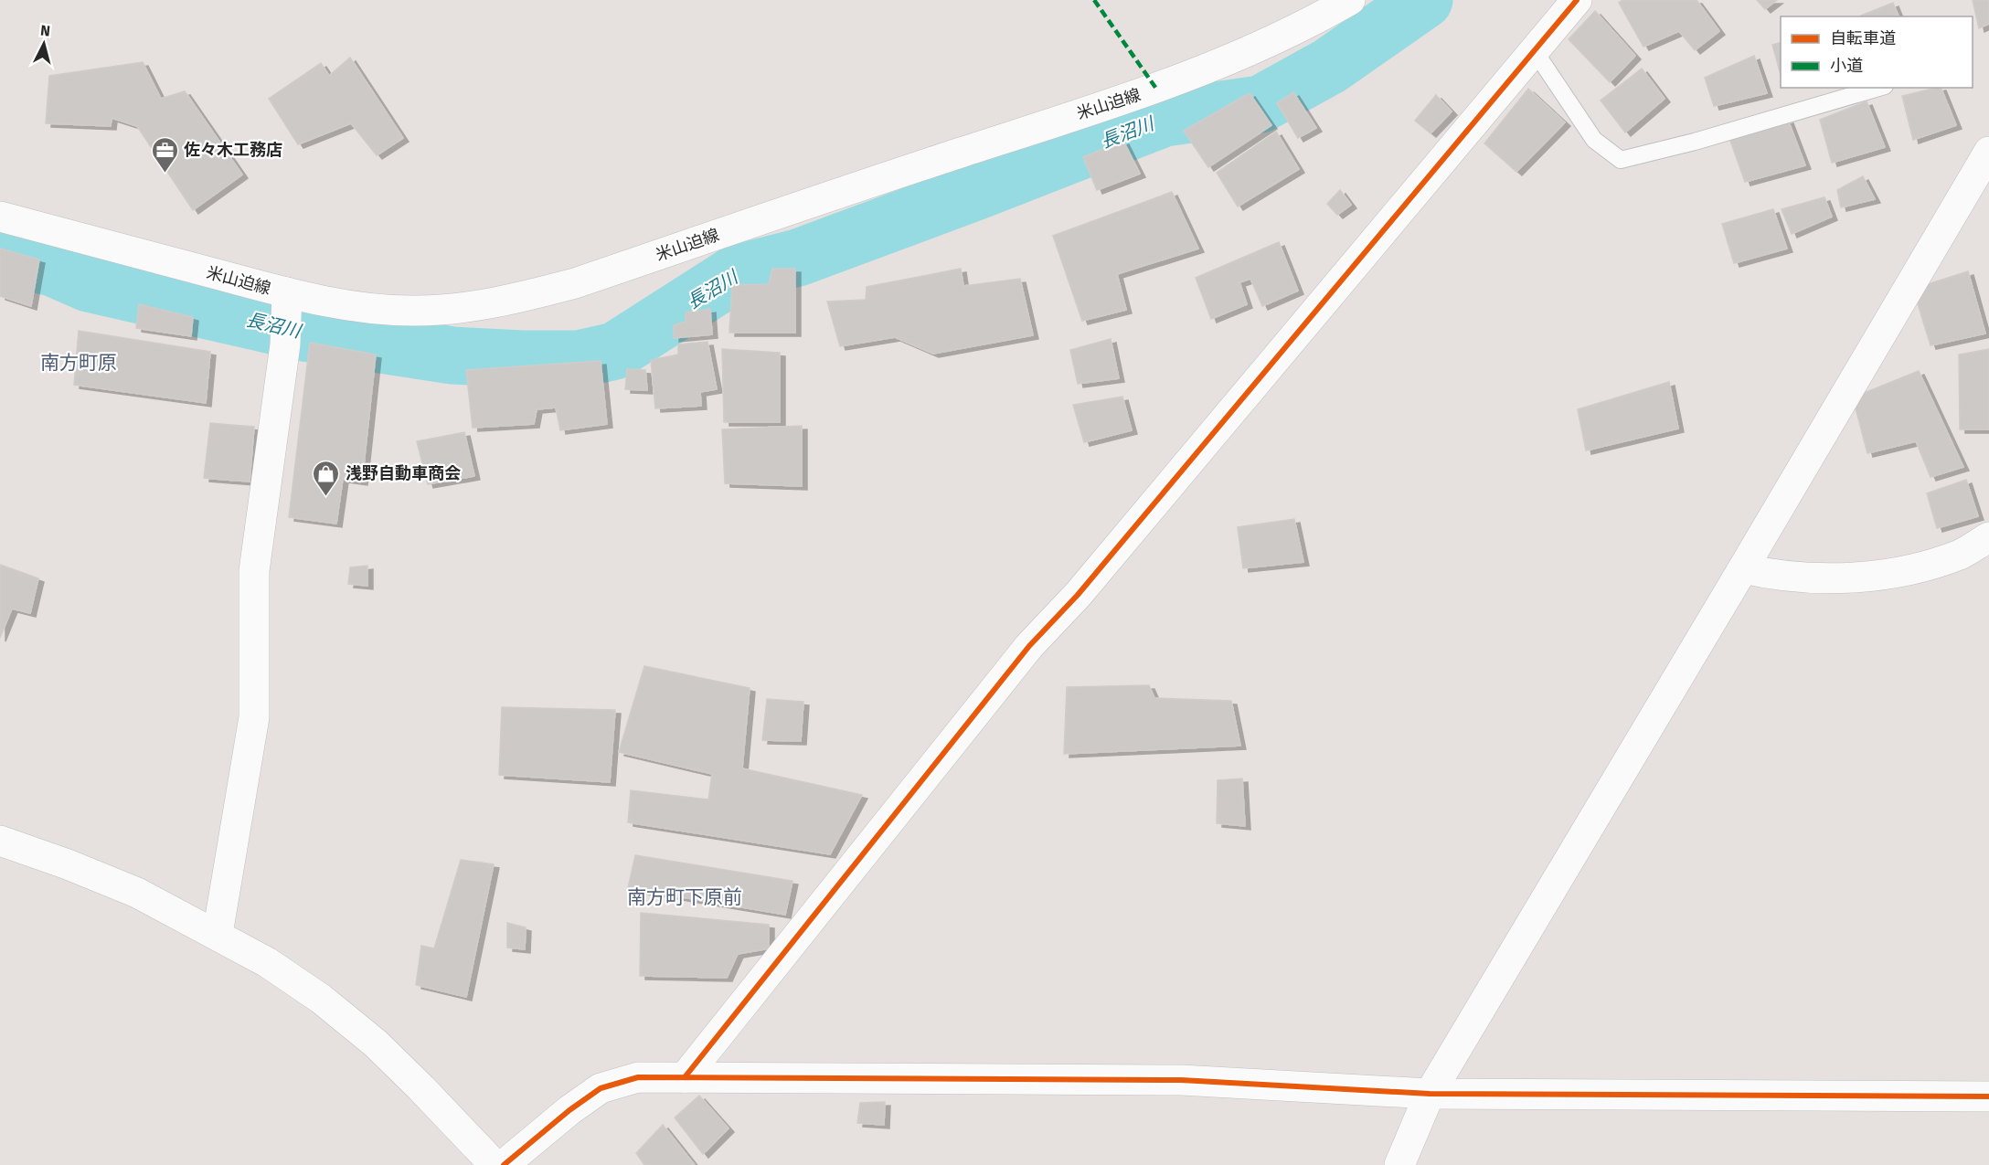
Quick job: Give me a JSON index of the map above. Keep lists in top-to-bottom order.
{
  "streets": {
    "street": ["米山迫線"]
  },
  "districts": ["南方町原", "南方町下原前"],
  "water": ["長沼川"],
  "places": {
    "office": ["佐々木工務店"],
    "shop": ["浅野自動車商会"]
  },
  "legend": ["自転車道", "小道"],
  "north": "top"
}
